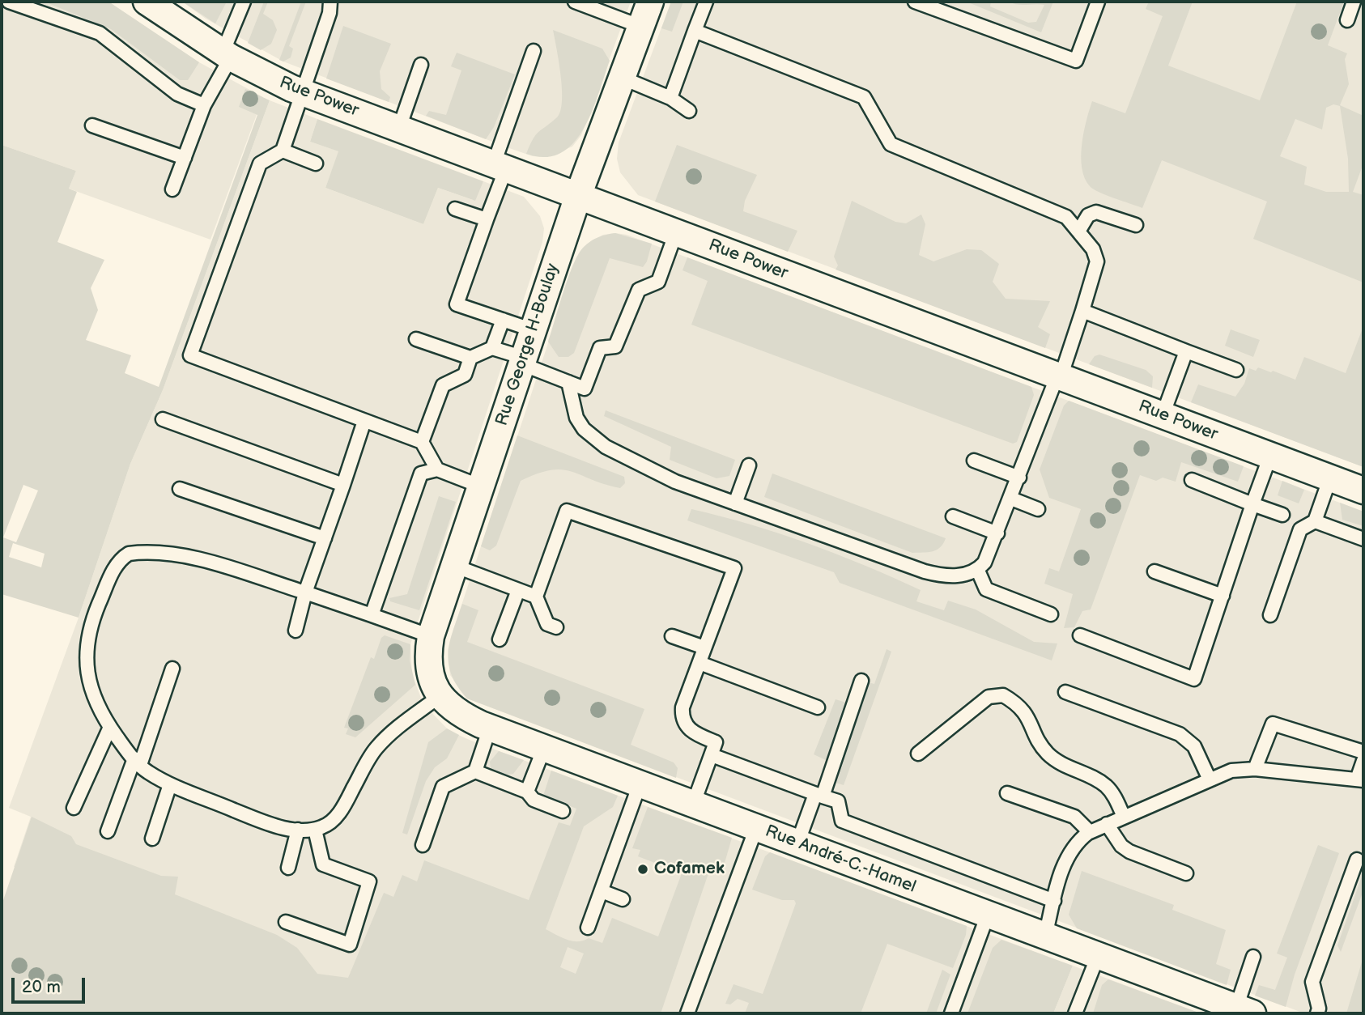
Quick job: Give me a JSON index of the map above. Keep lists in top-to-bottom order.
{
  "streets": {
    "street": ["Rue Power", "Rue George H-Boulay", "Rue André-C.-Hamel"]
  },
  "crossings": [
    ["Rue Power", "Rue George H-Boulay"],
    ["Rue George H-Boulay", "Rue André-C.-Hamel"]
  ],
  "places": ["Cofamek"],
  "scale_bar": "20 m"
}
